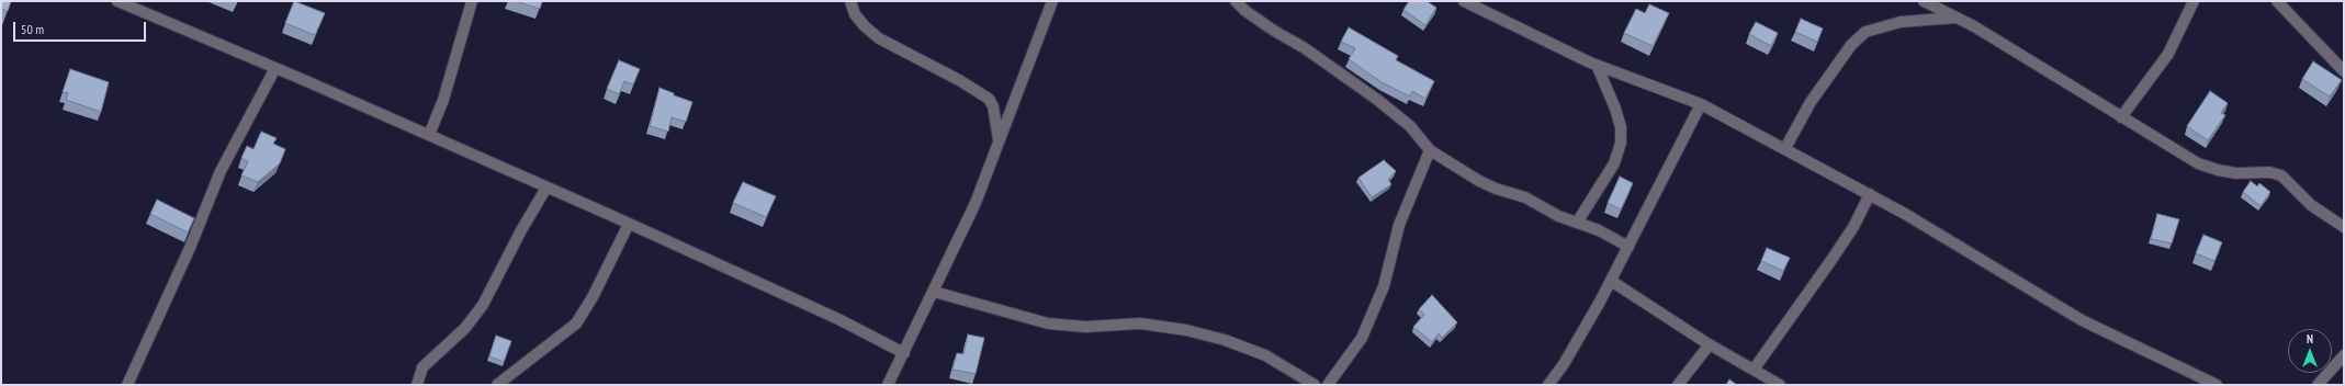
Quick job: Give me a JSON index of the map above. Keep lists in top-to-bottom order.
{
  "scale_bar": "50 m",
  "north": "top"
}
